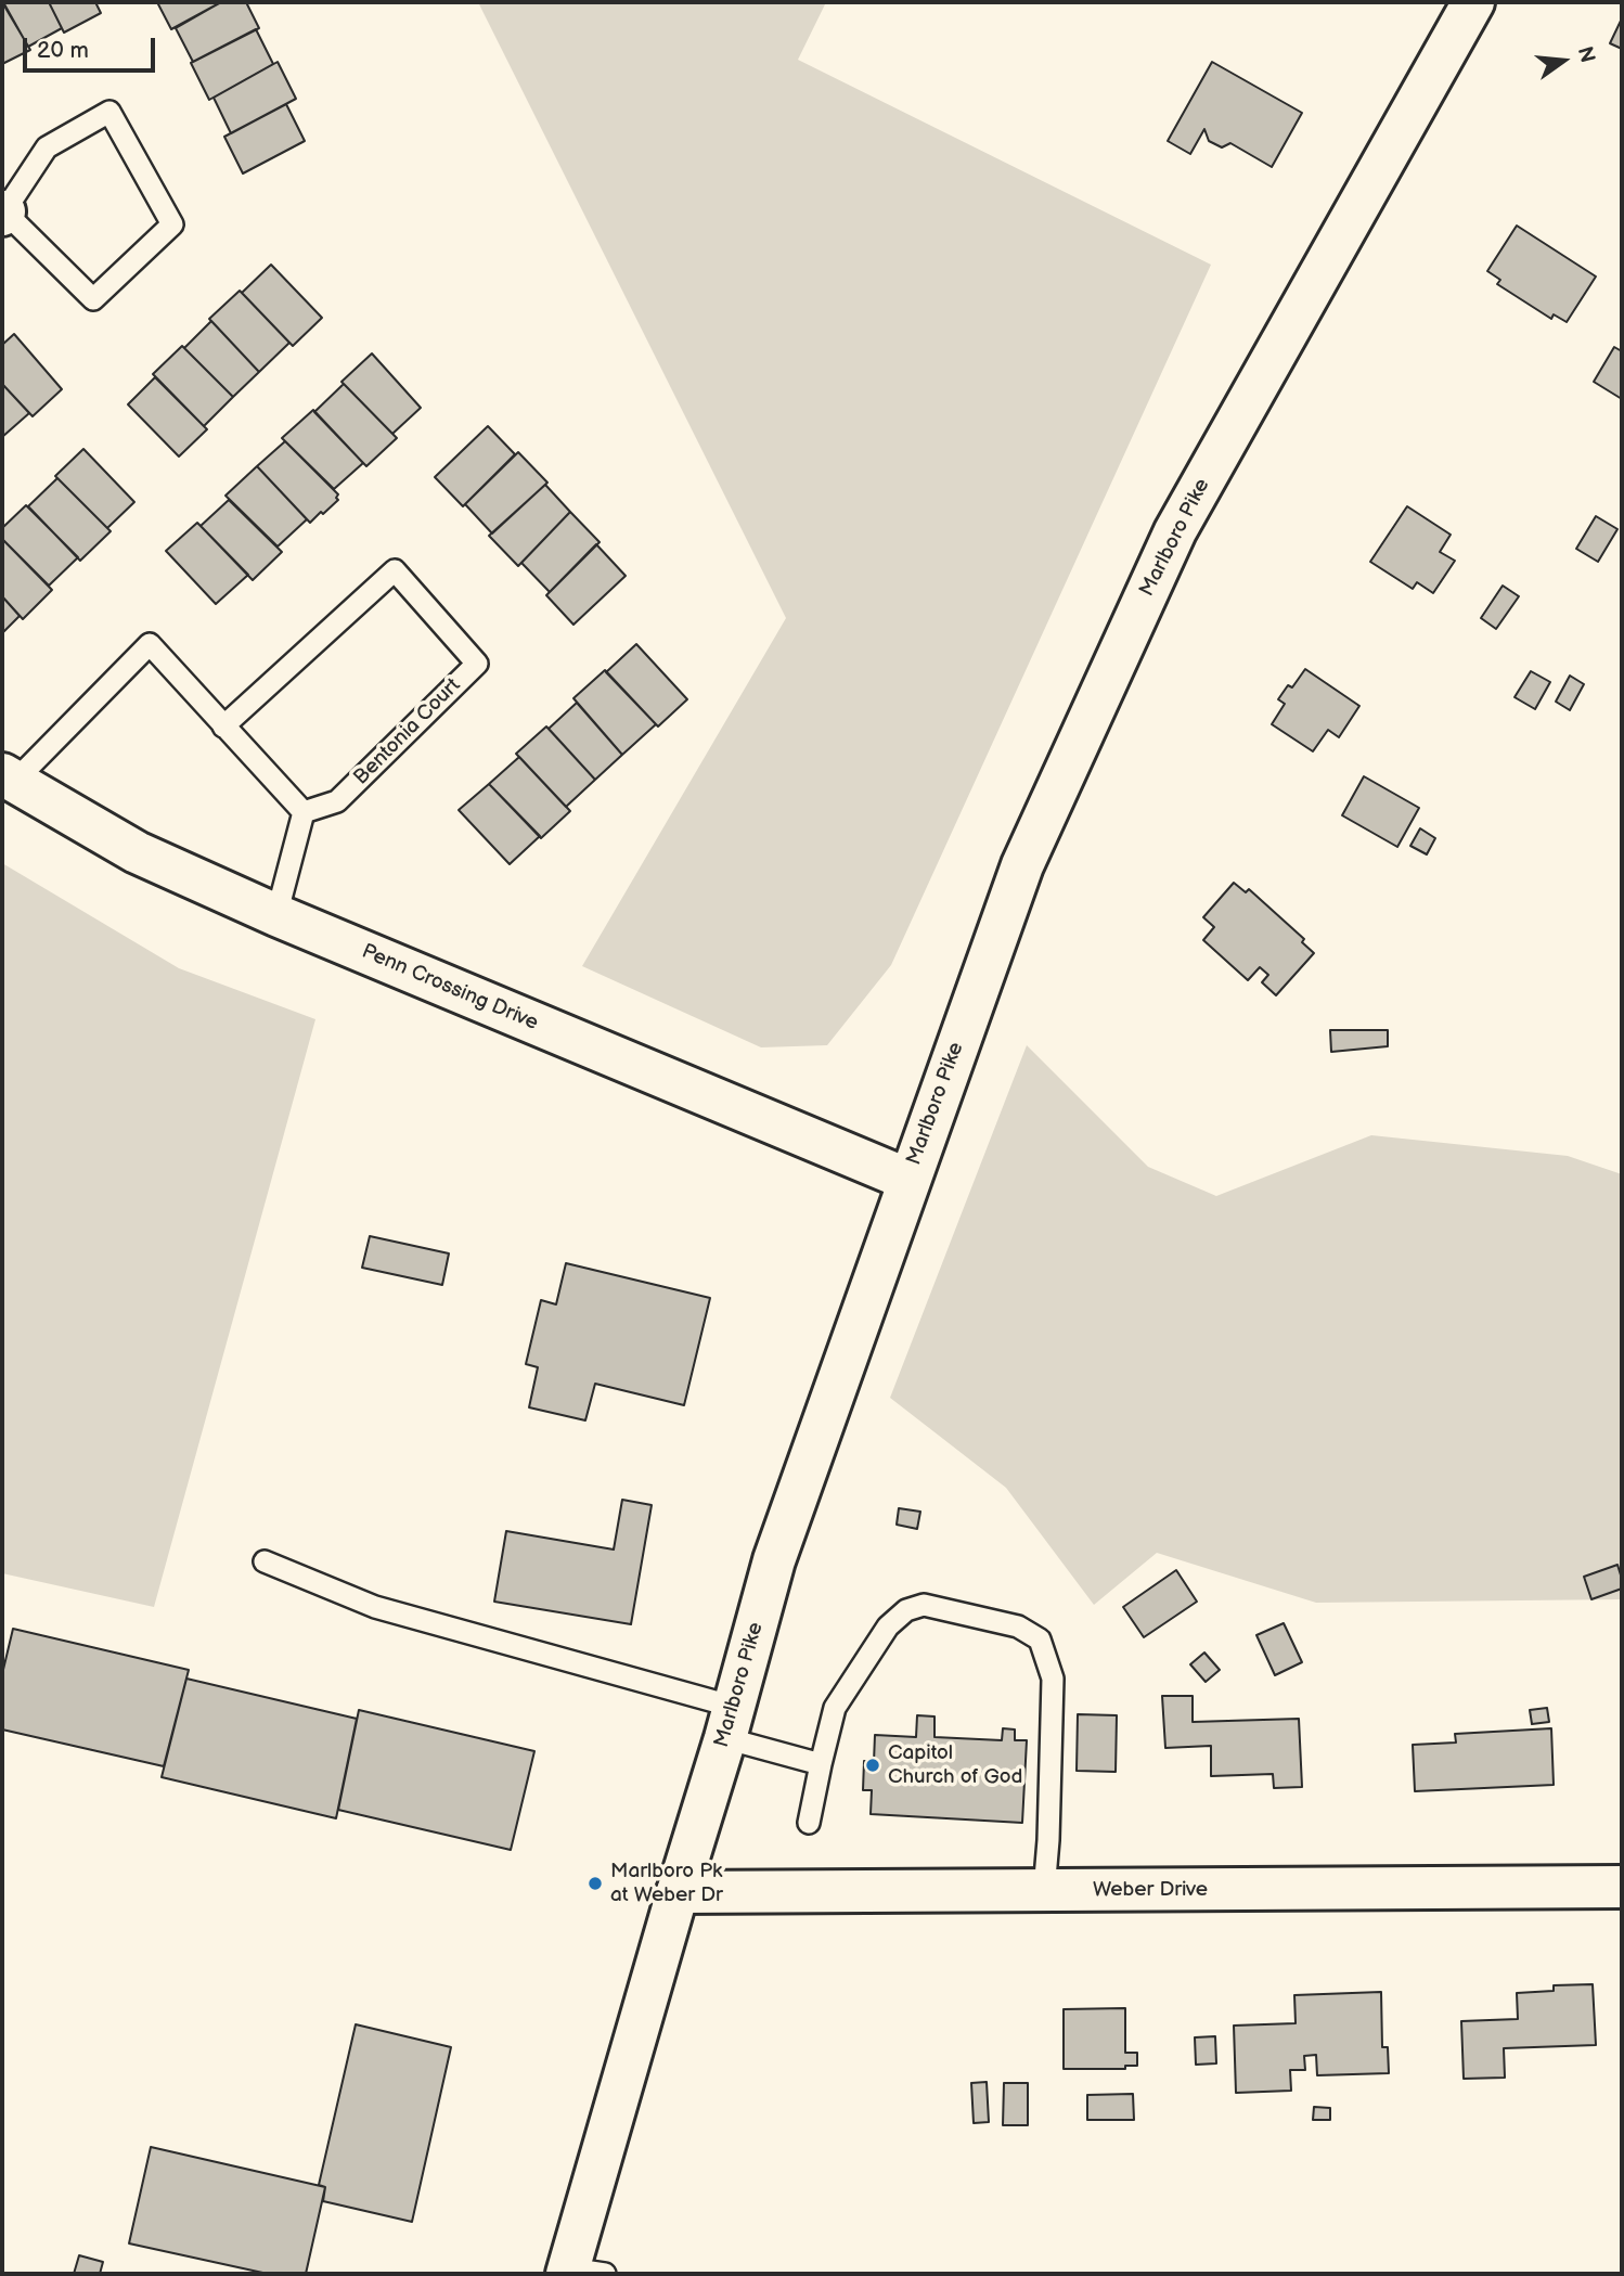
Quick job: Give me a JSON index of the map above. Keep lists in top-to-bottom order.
{
  "streets": {
    "main road": ["Marlboro Pike", "Penn Crossing Drive", "Weber Drive"],
    "lane": ["Bentonia Court"]
  },
  "crossings": [
    ["Marlboro Pike", "Penn Crossing Drive"],
    ["Marlboro Pike", "Weber Drive"]
  ],
  "places": ["Capitol Church of God", "Marlboro Pk at Weber Dr"],
  "scale_bar": "20 m",
  "north": "right"
}
